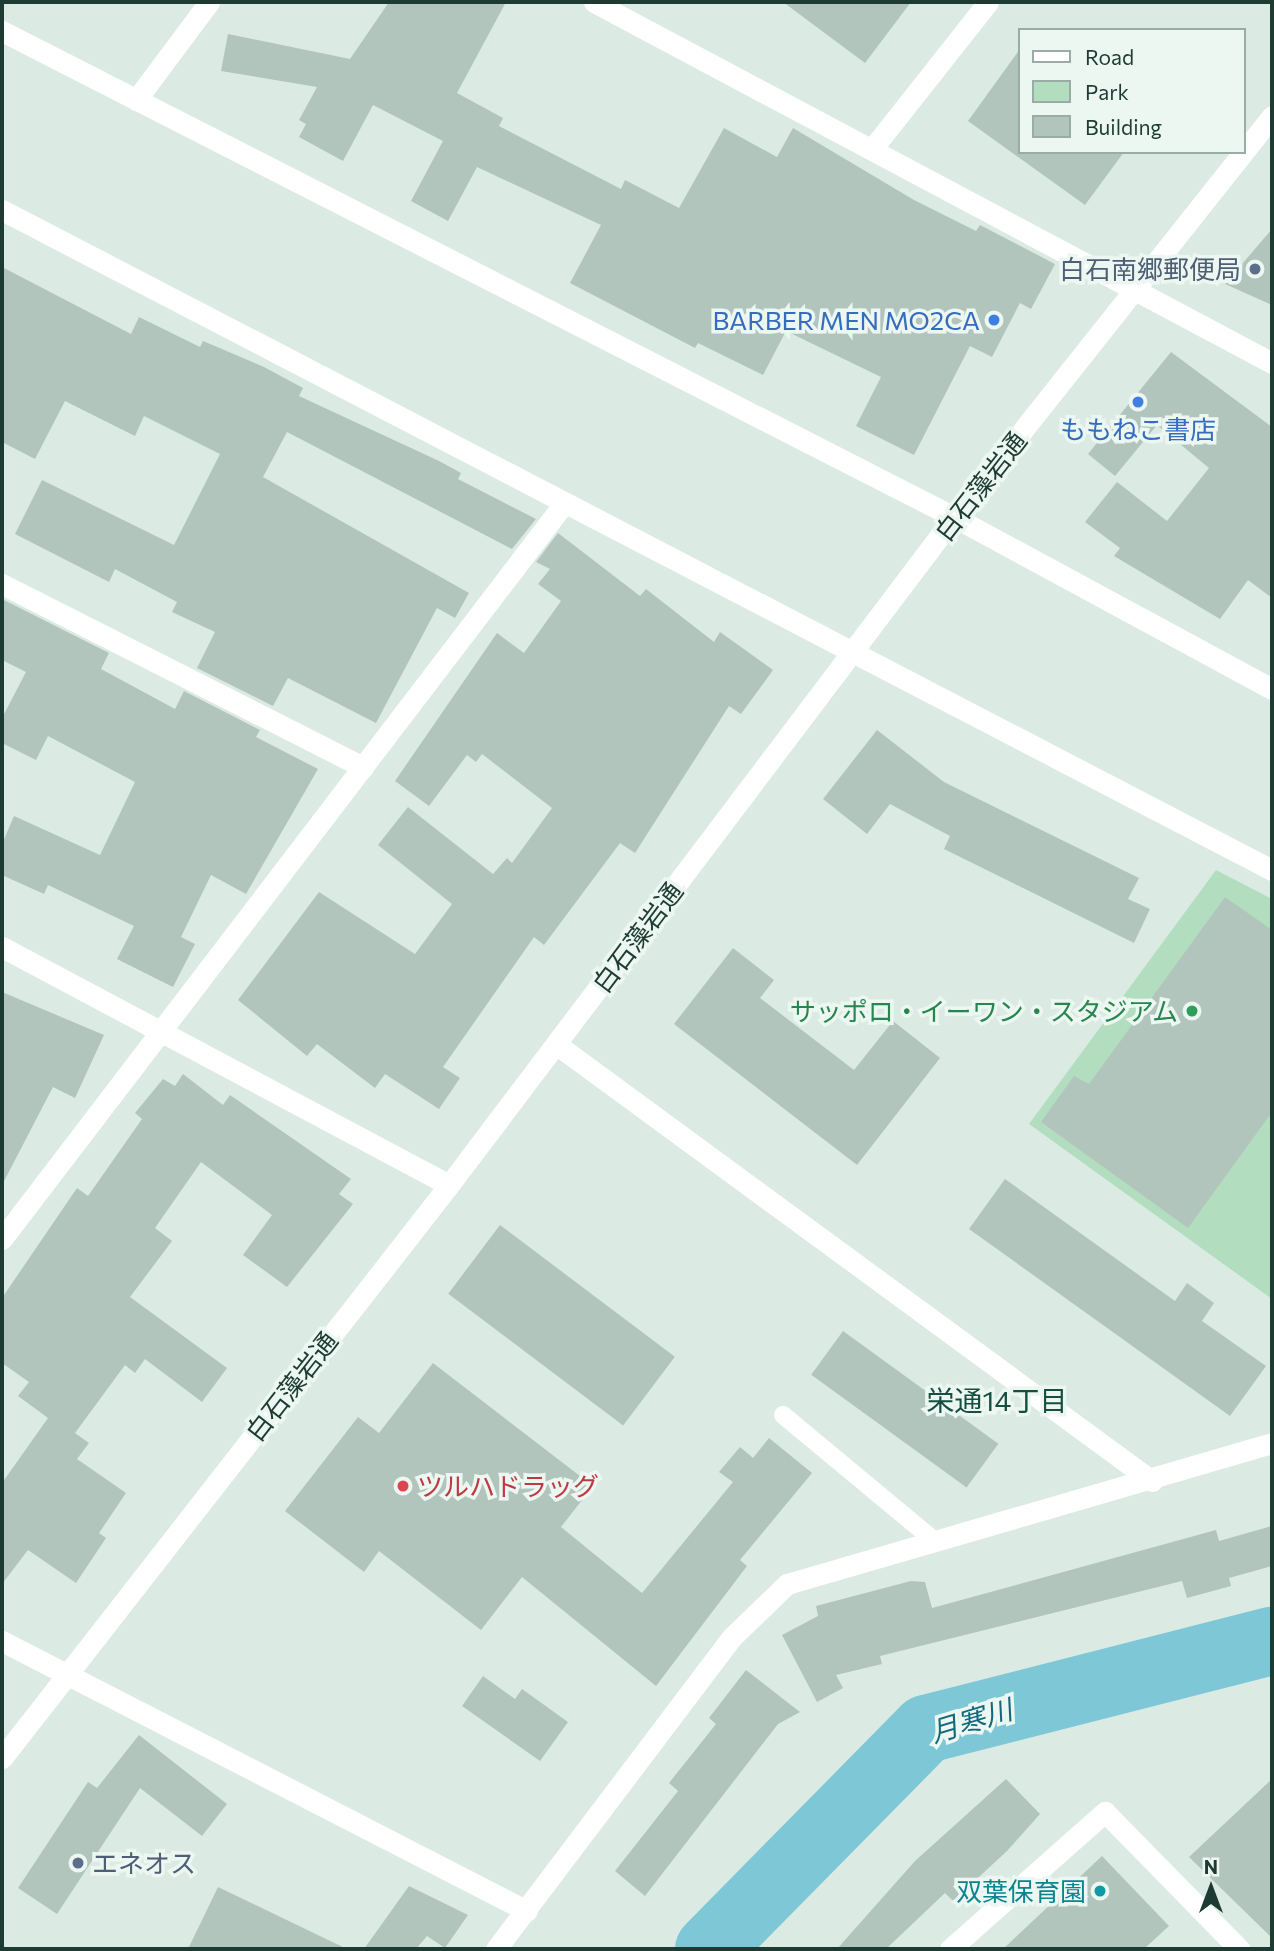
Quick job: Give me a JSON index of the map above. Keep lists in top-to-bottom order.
{
  "streets": {
    "street": ["白石藻岩通"]
  },
  "districts": ["栄通14丁目"],
  "water": ["月寒川"],
  "places": [
    "白石南郷郵便局",
    "BARBER MEN MO2CA",
    "ももねこ書店",
    "サッポロ・イーワン・スタジアム",
    "ツルハドラッグ",
    "エネオス",
    "双葉保育園"
  ],
  "legend": ["Road", "Park", "Building"],
  "north": "top"
}
